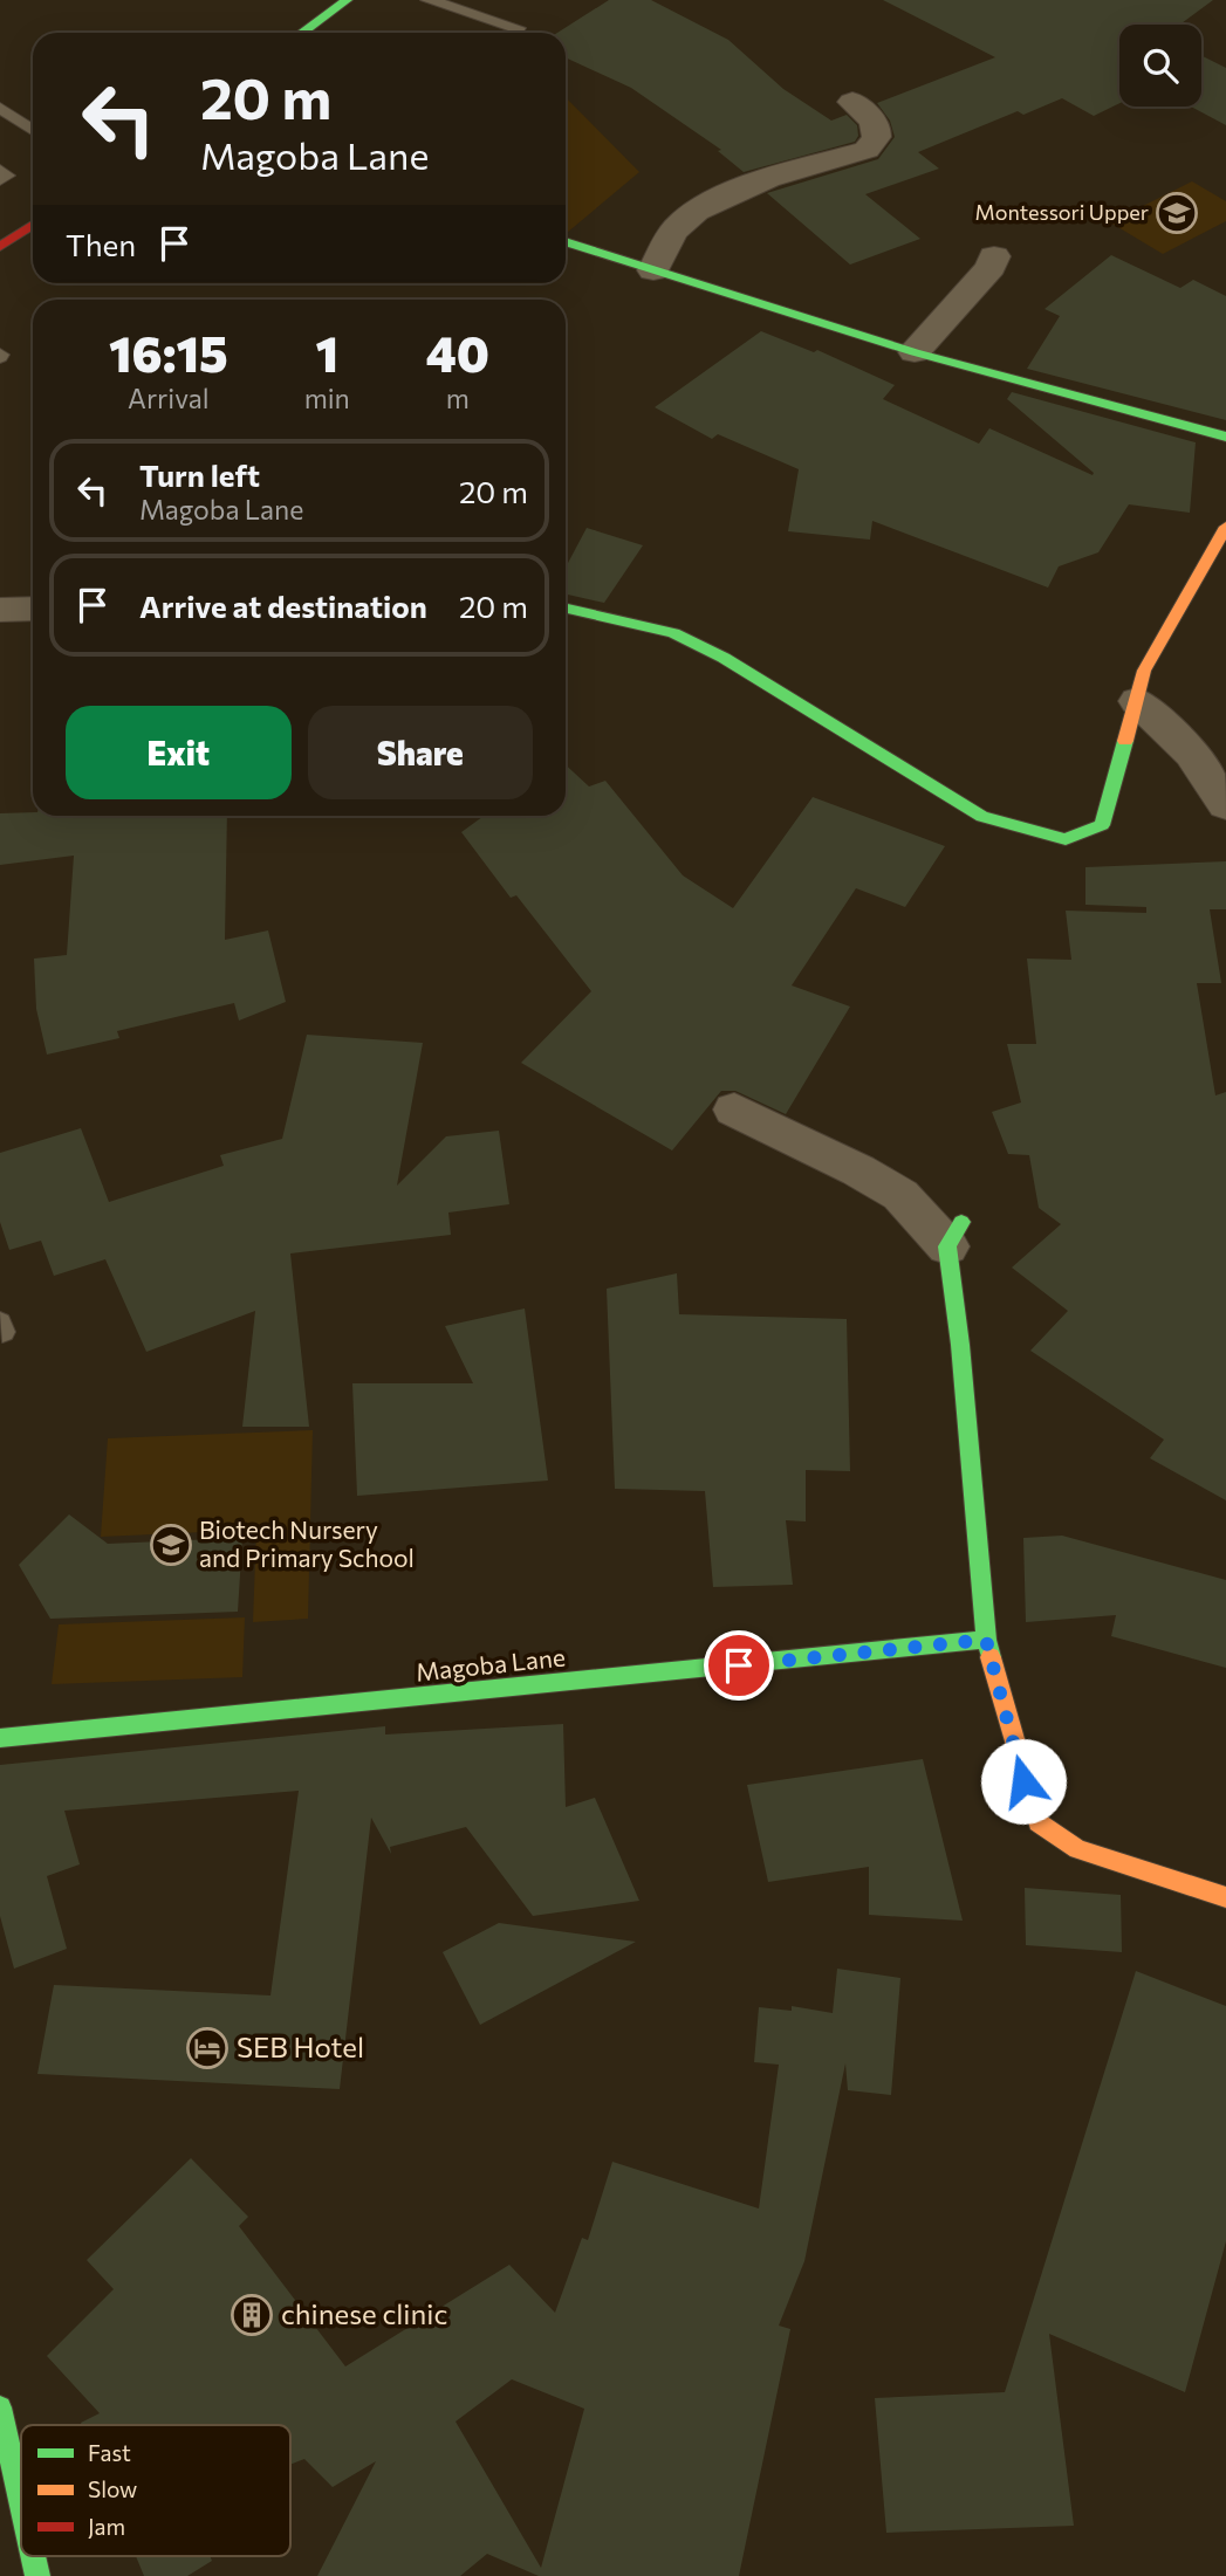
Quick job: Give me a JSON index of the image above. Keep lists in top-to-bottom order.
{
  "streets": {
    "street": ["Magoba Lane"]
  },
  "places": {
    "school or university": ["Montessori Upper", "Biotech Nursery and Primary School"],
    "hotel": ["SEB Hotel"],
    "building": ["chinese clinic"]
  },
  "legend": ["Fast", "Slow", "Jam"],
  "page": {
    "turn": ["20 m", "Magoba Lane"],
    "then": "Then",
    "eta": [
      "16:15",
      "Arrival",
      "1",
      "min",
      "40",
      "m"
    ],
    "list": [
      {
        "name": "Turn left",
        "note": "Magoba Lane",
        "value": "20 m"
      },
      {
        "name": "Arrive at destination",
        "value": "20 m"
      }
    ],
    "buttons": ["Exit", "Share"]
  }
}
